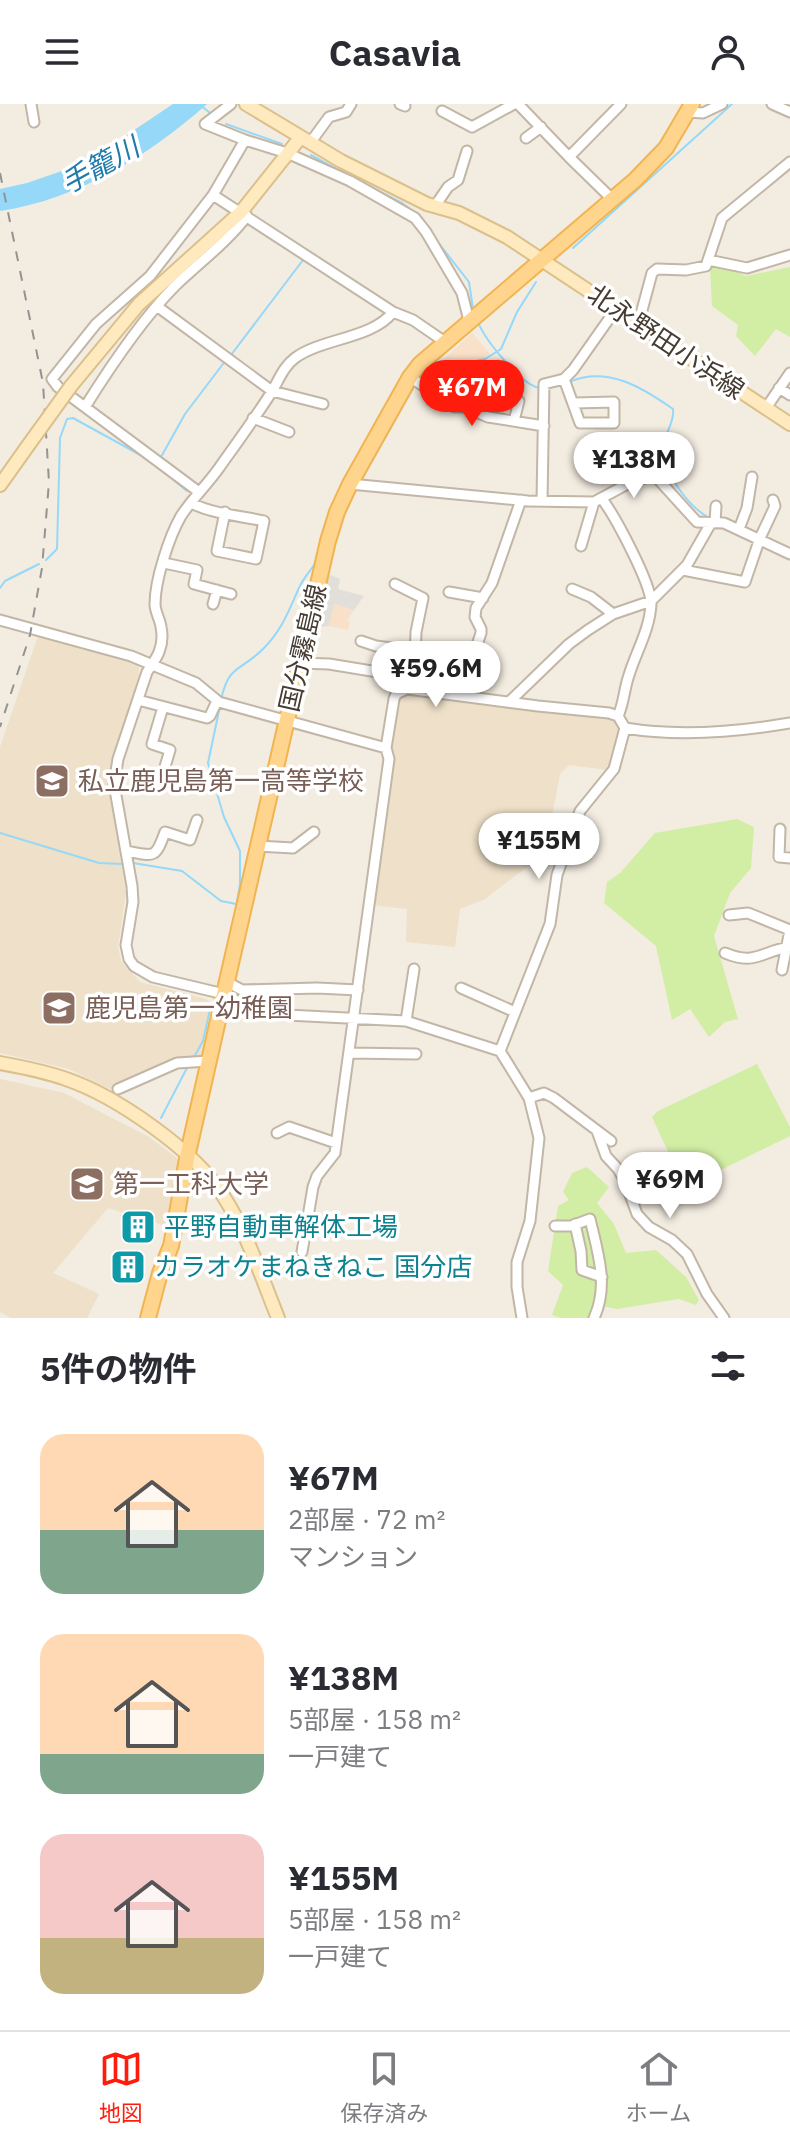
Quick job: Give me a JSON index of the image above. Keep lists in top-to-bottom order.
{
  "streets": {
    "main road": ["国分霧島線"],
    "street": ["北永野田小浜線"]
  },
  "crossings": [
    ["北永野田小浜線", "国分霧島線"]
  ],
  "water": ["手籠川"],
  "places": {
    "school or university": ["私立鹿児島第一高等学校", "鹿児島第一幼稚園", "第一工科大学"],
    "building": ["平野自動車解体工場", "カラオケまねきねこ 国分店"]
  },
  "page": {
    "header": "Casavia",
    "price": [
      "¥67M",
      "¥138M",
      "¥59.6M",
      "¥155M",
      "¥69M"
    ],
    "heading": "5件の物件",
    "list": [
      {
        "name": "¥67M",
        "note": "2部屋 · 72 m² · マンション"
      },
      {
        "name": "¥138M",
        "note": "5部屋 · 158 m² · 一戸建て"
      },
      {
        "name": "¥155M",
        "note": "5部屋 · 158 m² · 一戸建て"
      }
    ],
    "tabs": ["地図", "保存済み", "ホーム"]
  }
}
